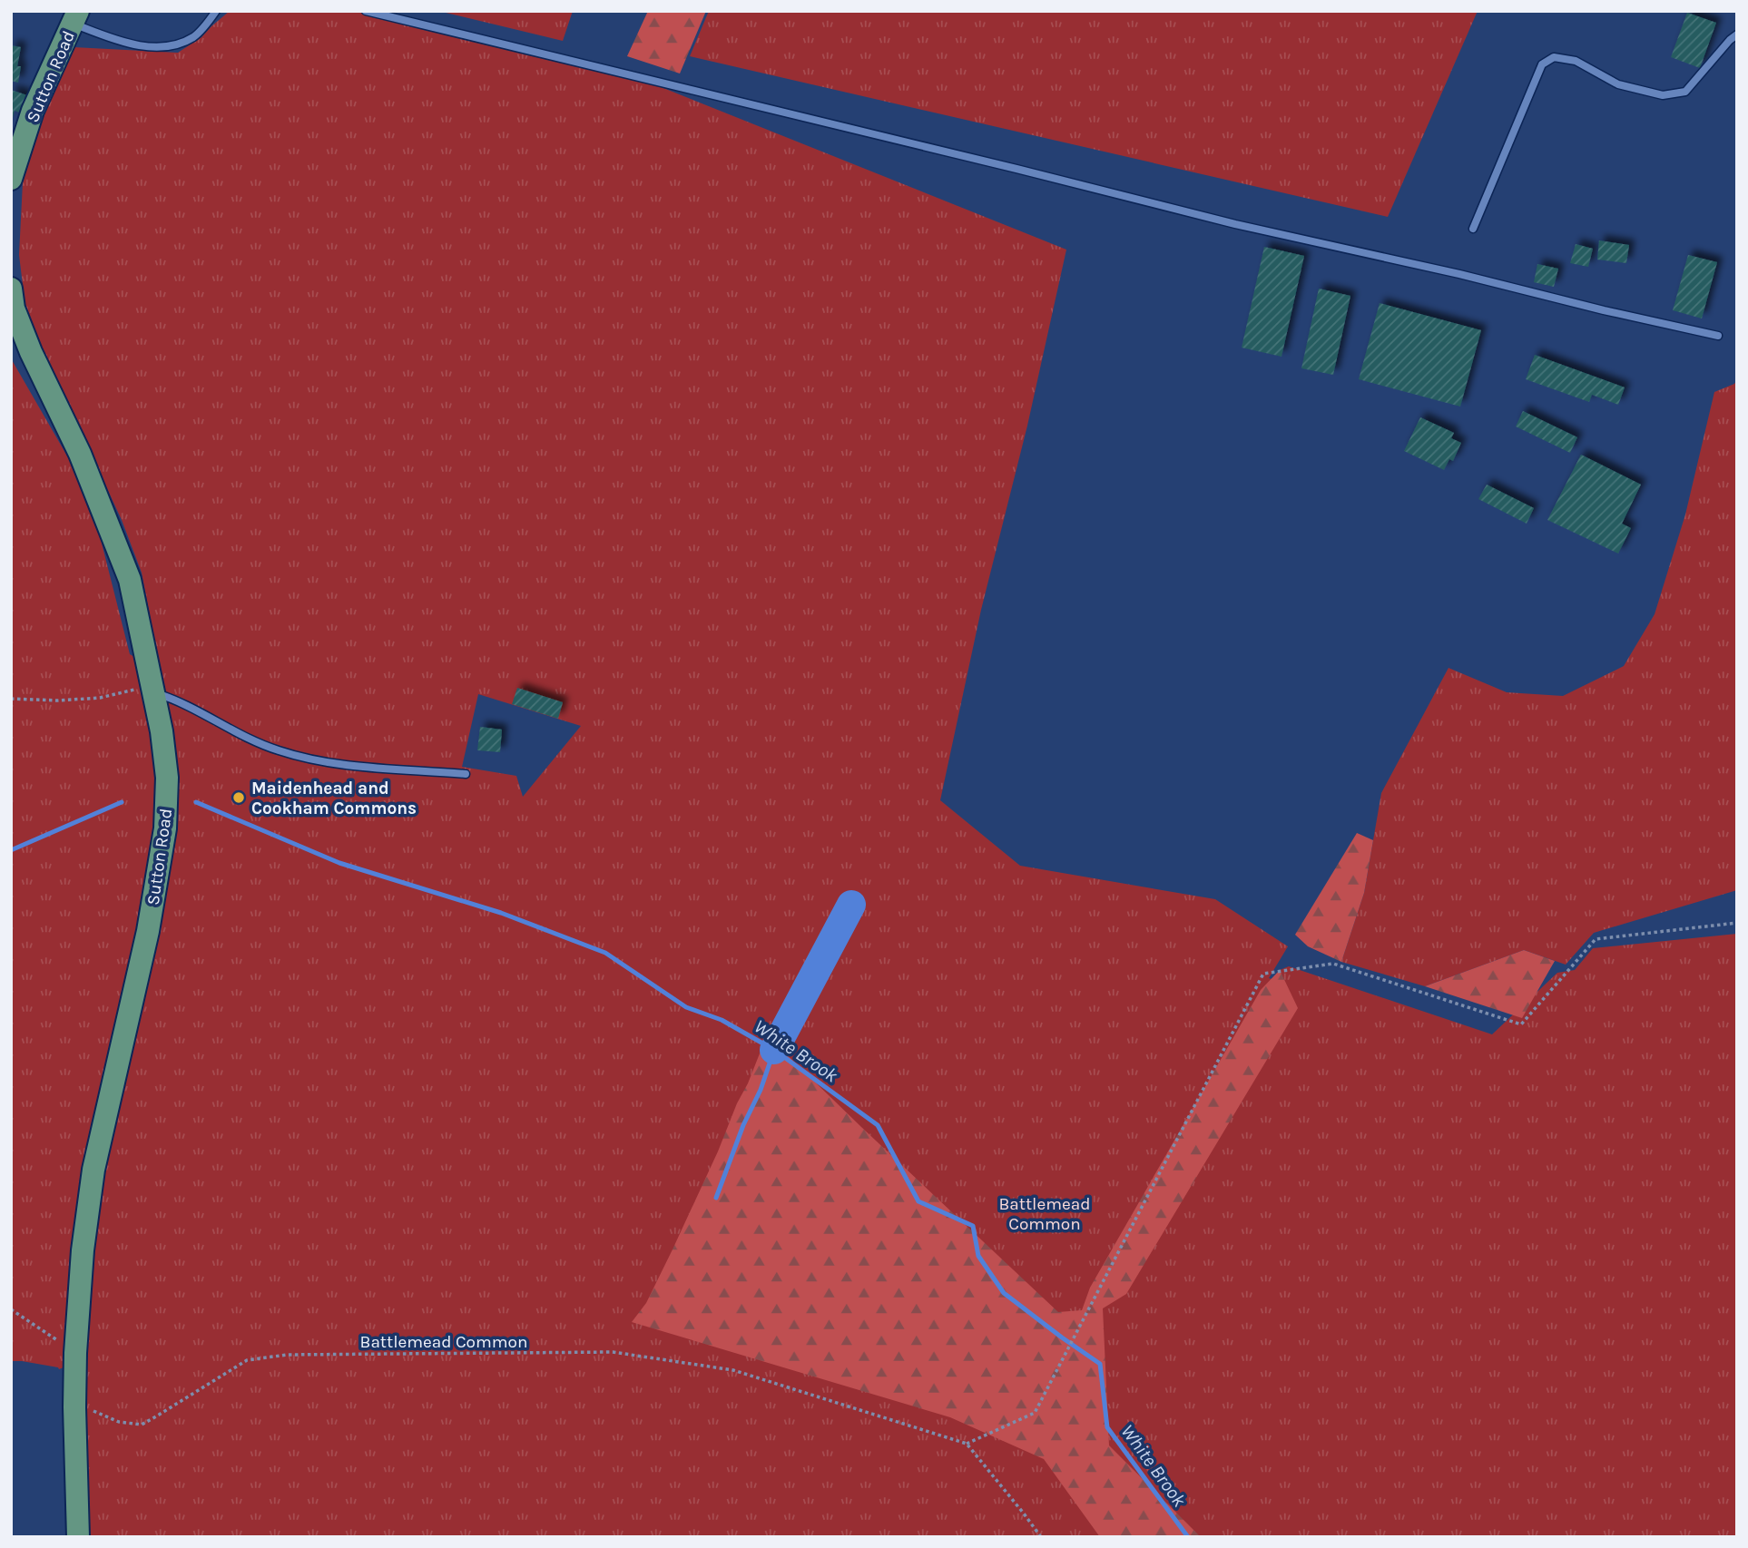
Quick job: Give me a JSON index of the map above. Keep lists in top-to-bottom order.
{
  "streets": {
    "main road": ["Sutton Road"],
    "path": ["Battlemead Common"]
  },
  "crossings": [
    ["Sutton Road", "Battlemead Common"]
  ],
  "water": ["White Brook"],
  "parks": ["Battlemead Common"],
  "places": ["Maidenhead and Cookham Commons"]
}
